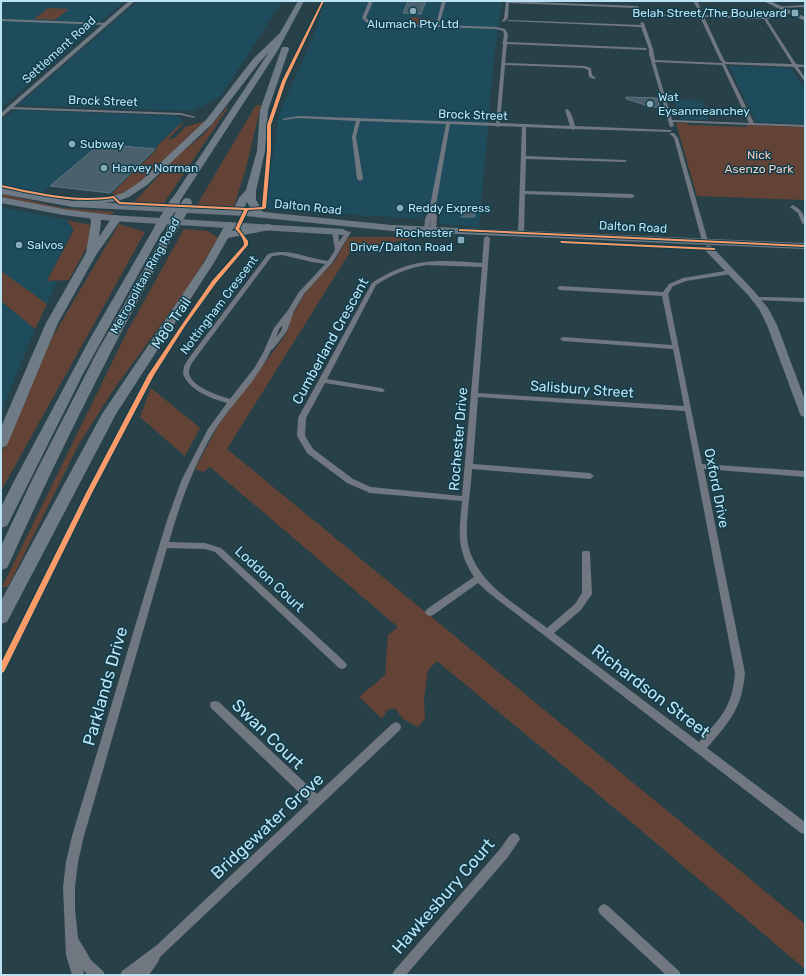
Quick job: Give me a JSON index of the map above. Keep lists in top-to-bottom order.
{
  "streets": {
    "highway": ["Metropolitan Ring Road"],
    "main road": ["Settlement Road", "Dalton Road"],
    "street": [
      "Brock Street",
      "Nottingham Crescent",
      "Cumberland Crescent",
      "Salisbury Street",
      "Rochester Drive",
      "Oxford Drive",
      "Loddon Court",
      "Parklands Drive",
      "Richardson Street",
      "Swan Court",
      "Bridgewater Grove",
      "Hawkesbury Court"
    ],
    "cycle path": ["M80 Trail"]
  },
  "crossings": [
    ["Settlement Road", "Brock Street"],
    ["Dalton Road", "Rochester Drive"],
    ["Dalton Road", "Parklands Drive"],
    ["Nottingham Crescent", "Parklands Drive"],
    ["Cumberland Crescent", "Rochester Drive"],
    ["Salisbury Street", "Rochester Drive"],
    ["Salisbury Street", "Oxford Drive"],
    ["Rochester Drive", "Richardson Street"],
    ["Oxford Drive", "Richardson Street"],
    ["Loddon Court", "Parklands Drive"],
    ["Swan Court", "Bridgewater Grove"]
  ],
  "parks": ["Nick Asenzo Park"],
  "places": {
    "other": [
      "Alumach Pty Ltd",
      "Wat Eysanmeanchey",
      "Subway",
      "Harvey Norman",
      "Reddy Express",
      "Salvos"
    ],
    "transit": ["Belah Street/The Boulevard", "Rochester Drive/Dalton Road"]
  }
}
